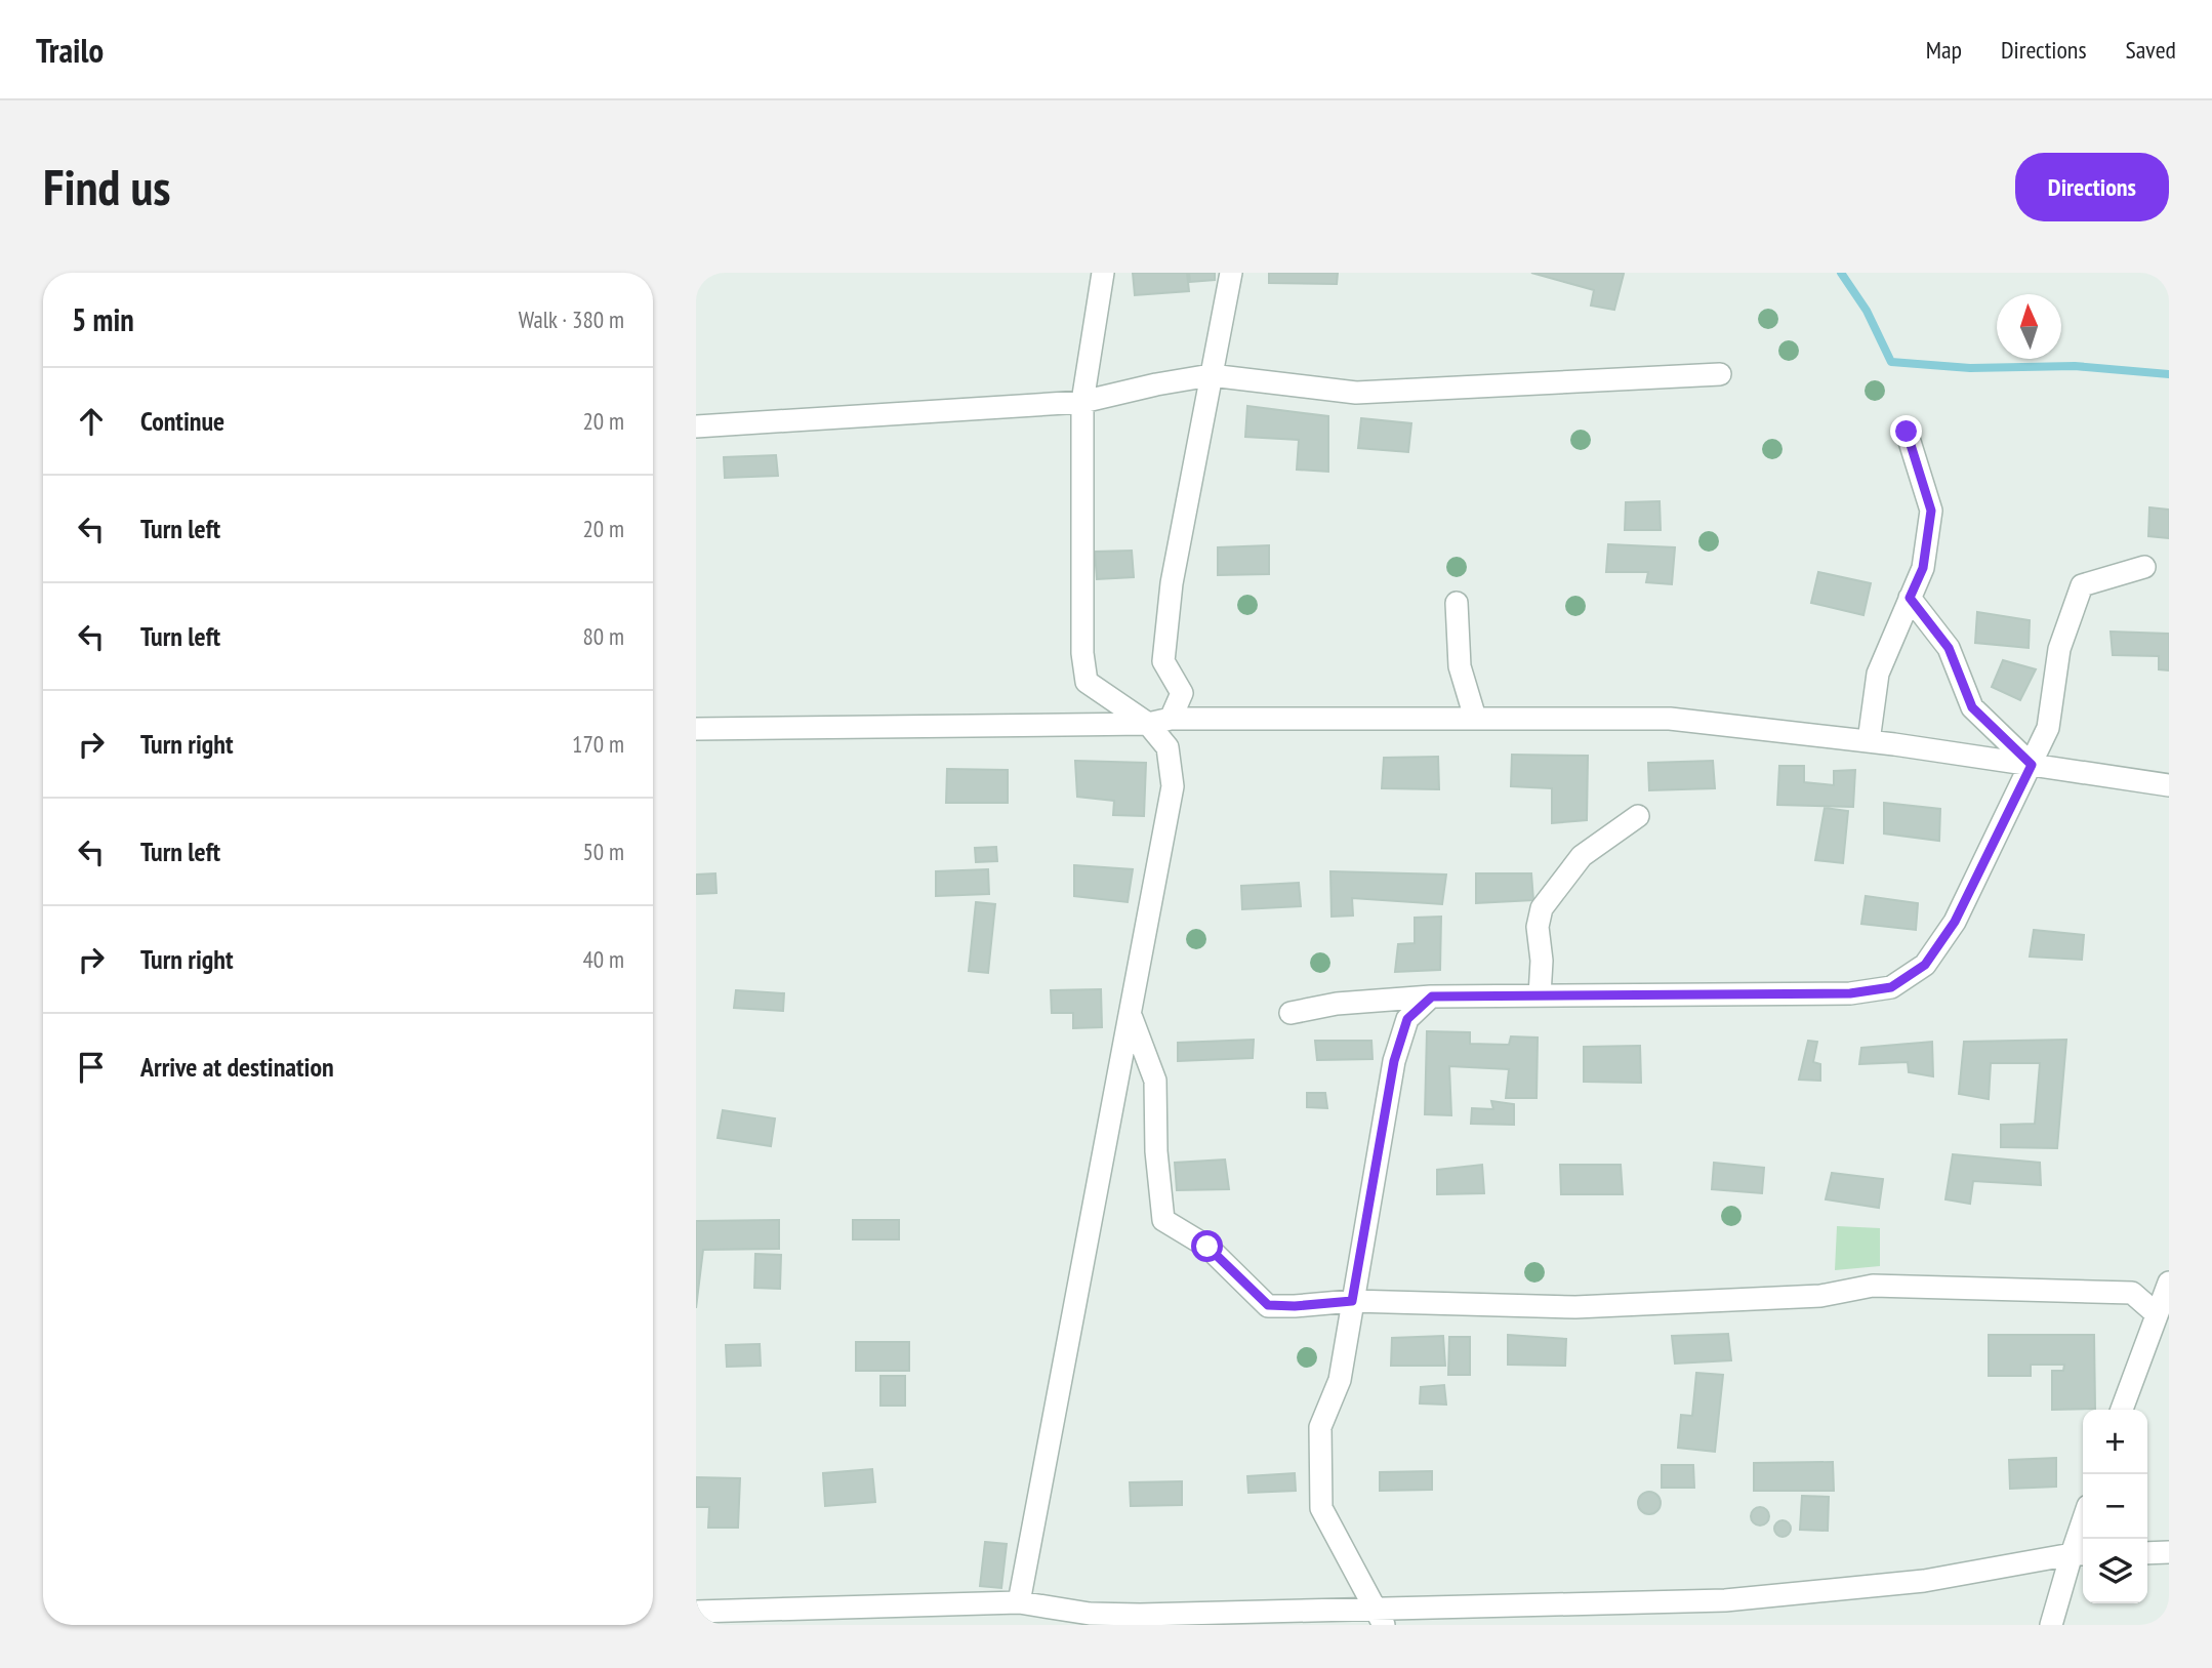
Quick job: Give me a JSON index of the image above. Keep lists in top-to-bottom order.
{
  "north": "top",
  "page": {
    "header": "Trailo",
    "nav": ["Map", "Directions", "Saved"],
    "buttons": "Directions",
    "title": "Find us",
    "heading": ["5 min", "Walk · 380 m"],
    "list": [
      ["Continue", "20 m"],
      ["Turn left", "20 m"],
      ["Turn left", "80 m"],
      ["Turn right", "170 m"],
      ["Turn left", "50 m"],
      ["Turn right", "40 m"],
      "Arrive at destination"
    ],
    "map_buttons": ["+", "−"]
  }
}
